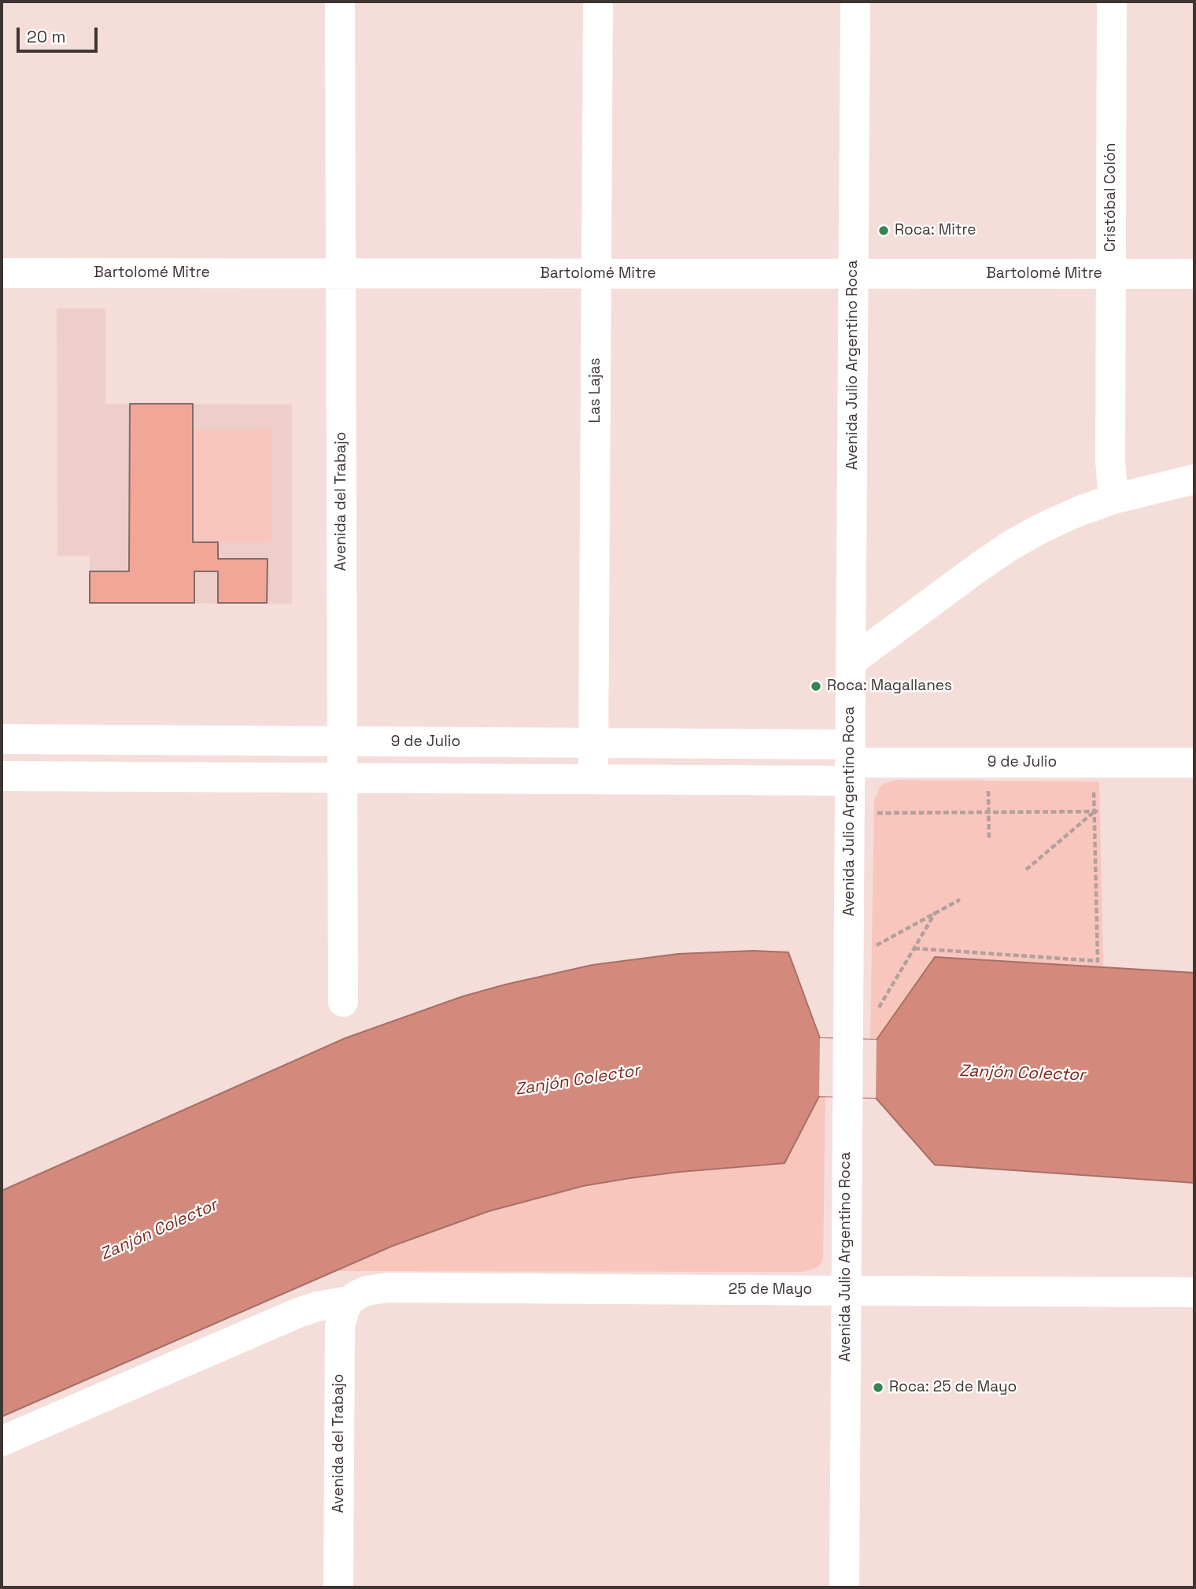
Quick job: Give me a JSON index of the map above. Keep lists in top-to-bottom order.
{
  "streets": {
    "street": [
      "Cristóbal Colón",
      "Bartolomé Mitre",
      "Avenida Julio Argentino Roca",
      "Las Lajas",
      "Avenida del Trabajo",
      "9 de Julio",
      "25 de Mayo"
    ]
  },
  "crossings": [
    ["Cristóbal Colón", "Bartolomé Mitre"],
    ["Bartolomé Mitre", "Avenida Julio Argentino Roca"],
    ["Bartolomé Mitre", "Las Lajas"],
    ["Bartolomé Mitre", "Avenida del Trabajo"],
    ["Avenida Julio Argentino Roca", "9 de Julio"],
    ["Avenida Julio Argentino Roca", "25 de Mayo"],
    ["Las Lajas", "9 de Julio"],
    ["Avenida del Trabajo", "9 de Julio"],
    ["Avenida del Trabajo", "25 de Mayo"]
  ],
  "water": ["Zanjón Colector"],
  "places": ["Roca: Mitre", "Roca: Magallanes", "Roca: 25 de Mayo"],
  "scale_bar": "20 m"
}
